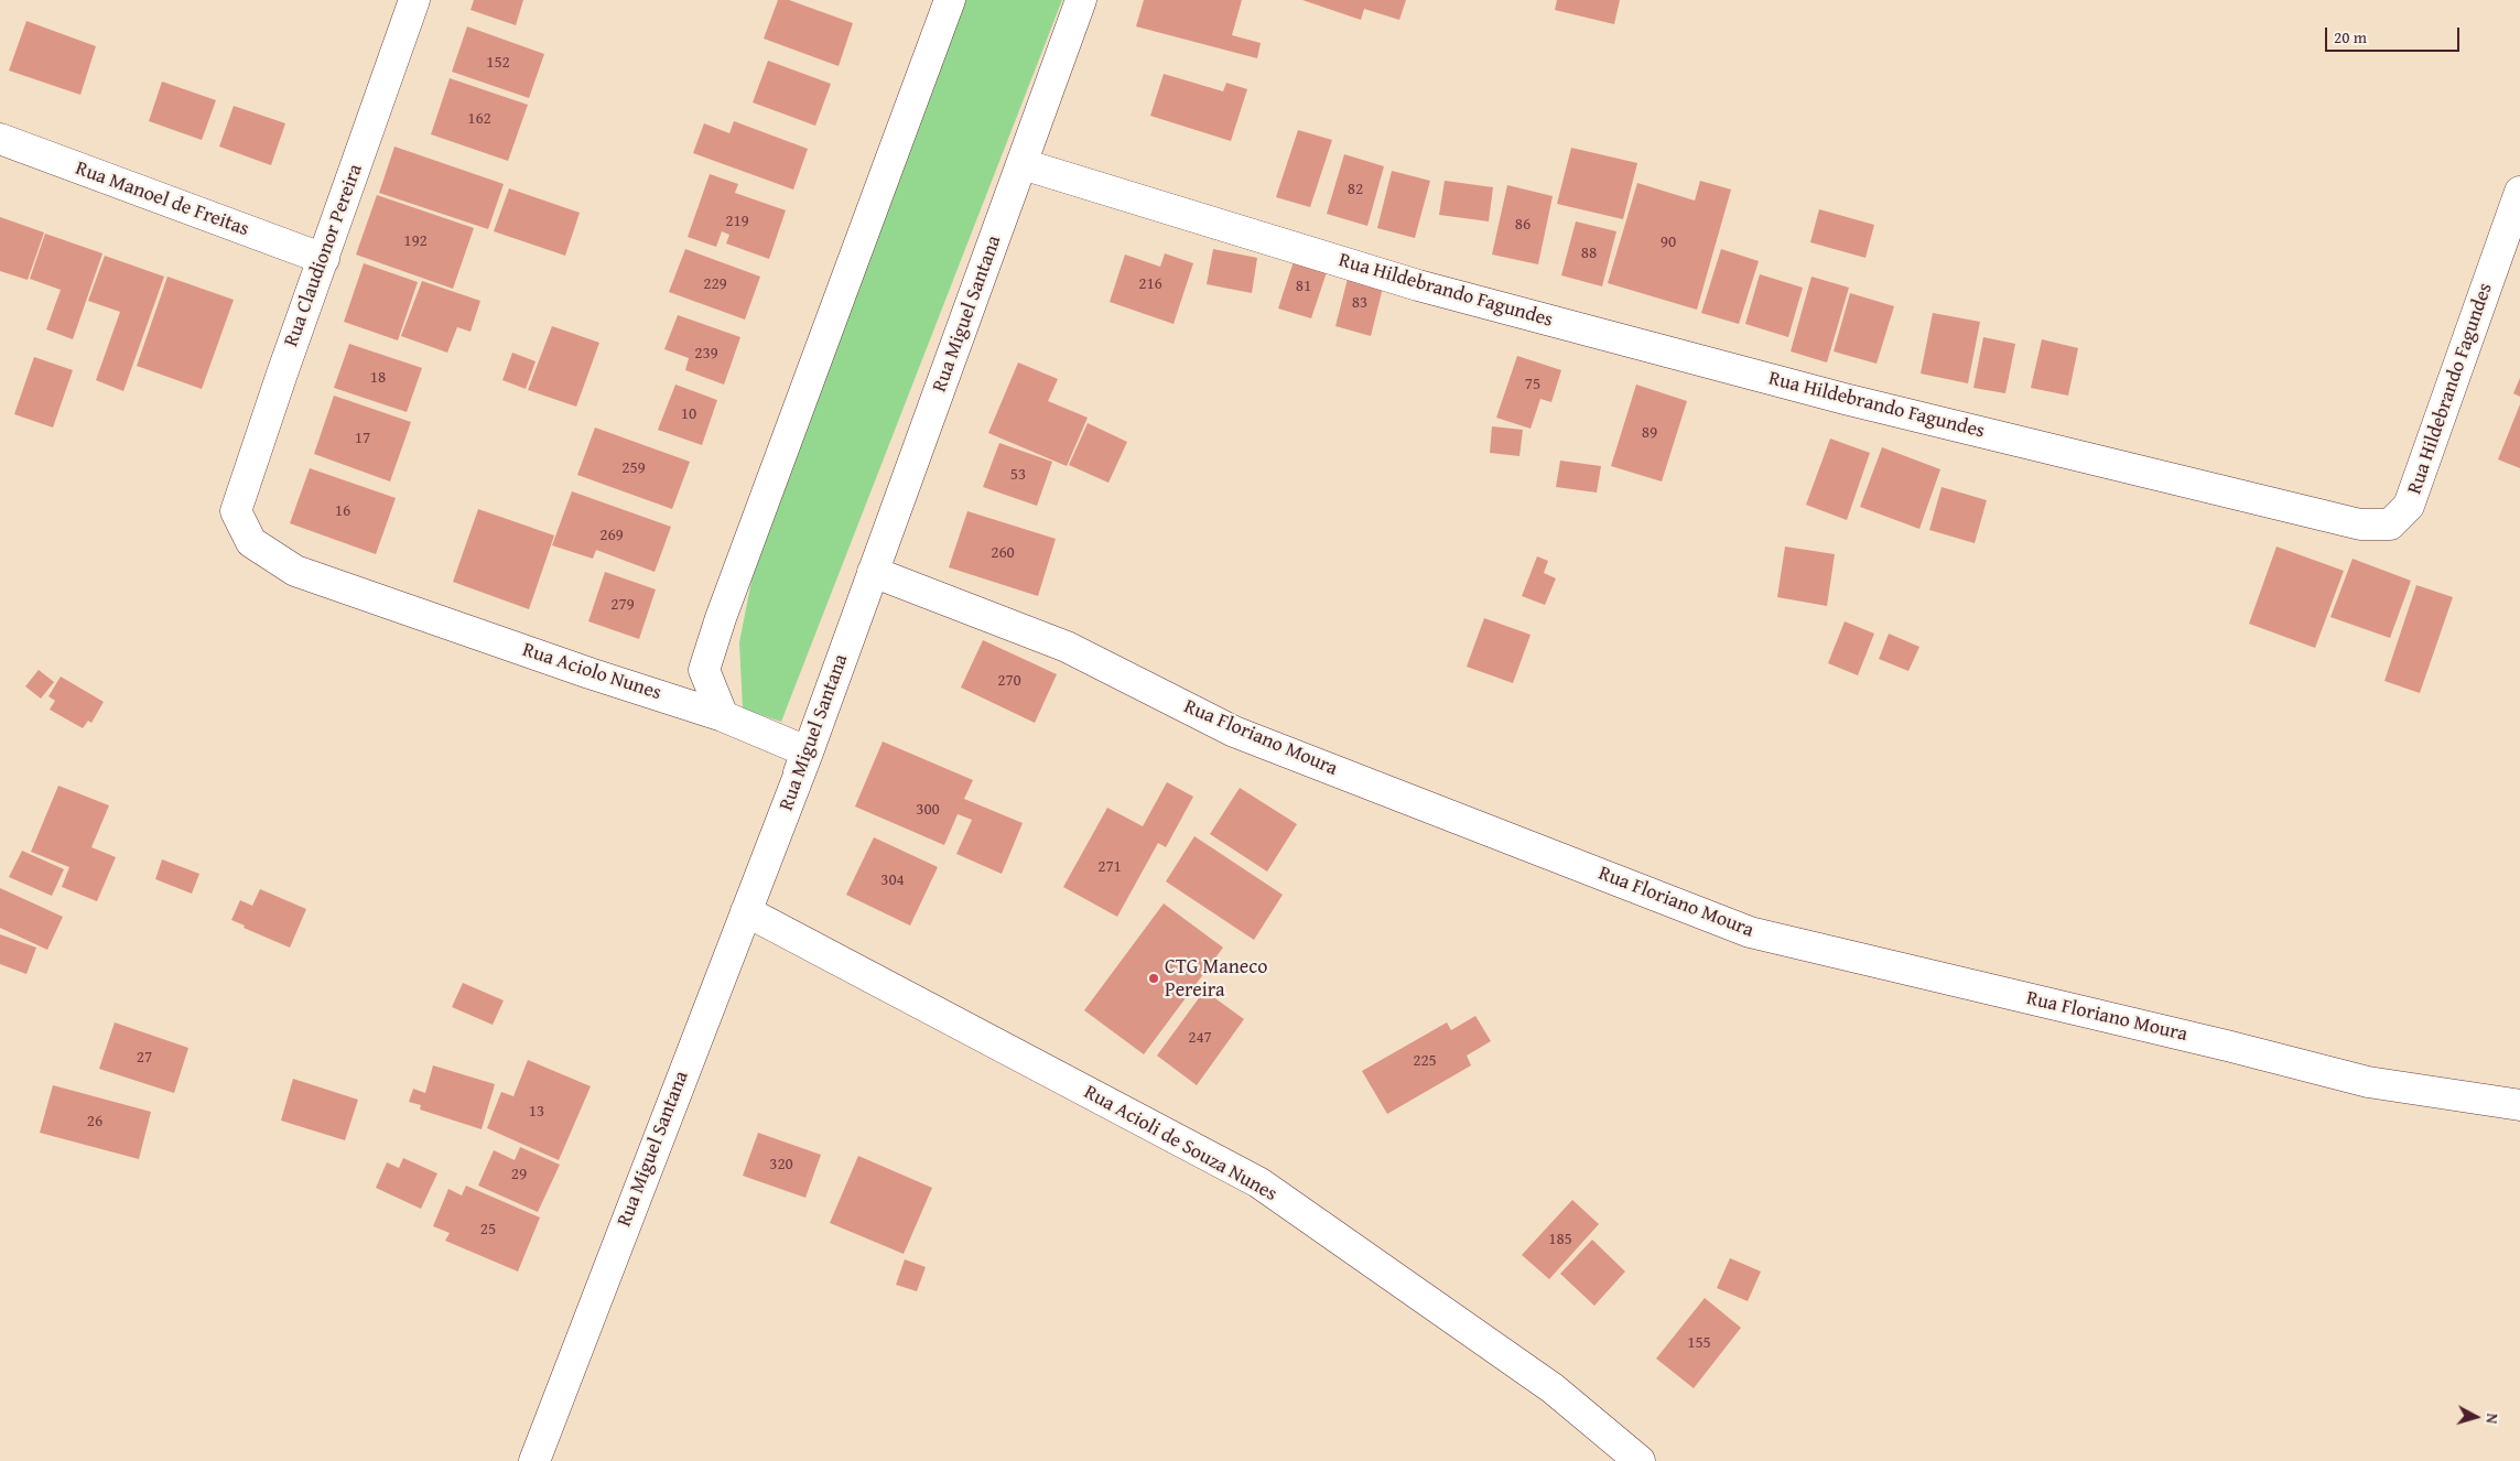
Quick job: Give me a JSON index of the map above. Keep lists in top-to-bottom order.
{
  "streets": {
    "street": [
      "Rua Manoel de Freitas",
      "Rua Claudionor Pereira",
      "Rua Hildebrando Fagundes",
      "Rua Miguel Santana",
      "Rua Aciolo Nunes",
      "Rua Floriano Moura",
      "Rua Acioli de Souza Nunes"
    ]
  },
  "crossings": [
    ["Rua Manoel de Freitas", "Rua Claudionor Pereira"],
    ["Rua Claudionor Pereira", "Rua Aciolo Nunes"],
    ["Rua Hildebrando Fagundes", "Rua Miguel Santana"],
    ["Rua Miguel Santana", "Rua Aciolo Nunes"],
    ["Rua Miguel Santana", "Rua Floriano Moura"],
    ["Rua Miguel Santana", "Rua Acioli de Souza Nunes"],
    ["Rua Aciolo Nunes", "Rua Acioli de Souza Nunes"]
  ],
  "places": ["CTG Maneco Pereira"],
  "house_numbers": [
    "152",
    "162",
    "82",
    "219",
    "86",
    "192",
    "90",
    "88",
    "229",
    "216",
    "81",
    "83",
    "239",
    "18",
    "75",
    "10",
    "89",
    "17",
    "259",
    "53",
    "16",
    "269",
    "260",
    "279",
    "270",
    "300",
    "271",
    "304",
    "247",
    "27",
    "225",
    "13",
    "26",
    "320",
    "29",
    "25",
    "185",
    "155"
  ],
  "scale_bar": "20 m",
  "north": "right"
}
